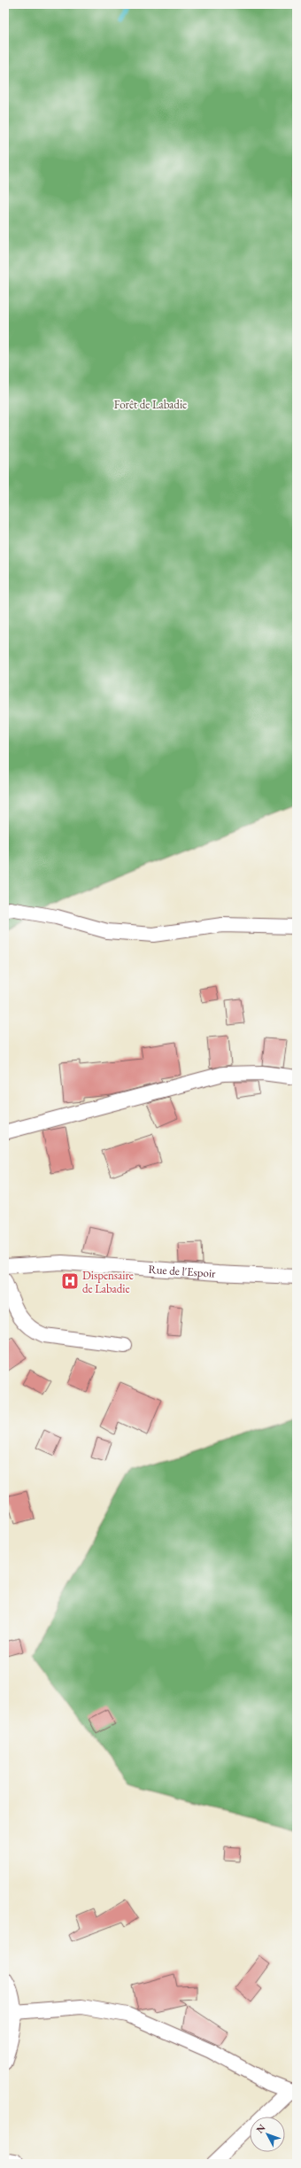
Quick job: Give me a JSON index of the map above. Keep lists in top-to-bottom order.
{
  "streets": {
    "street": ["Rue de l'Espoir"]
  },
  "parks": ["Forêt de Labadie"],
  "places": {
    "hospital": ["Dispensaire de Labadie"]
  },
  "north": "top left"
}
